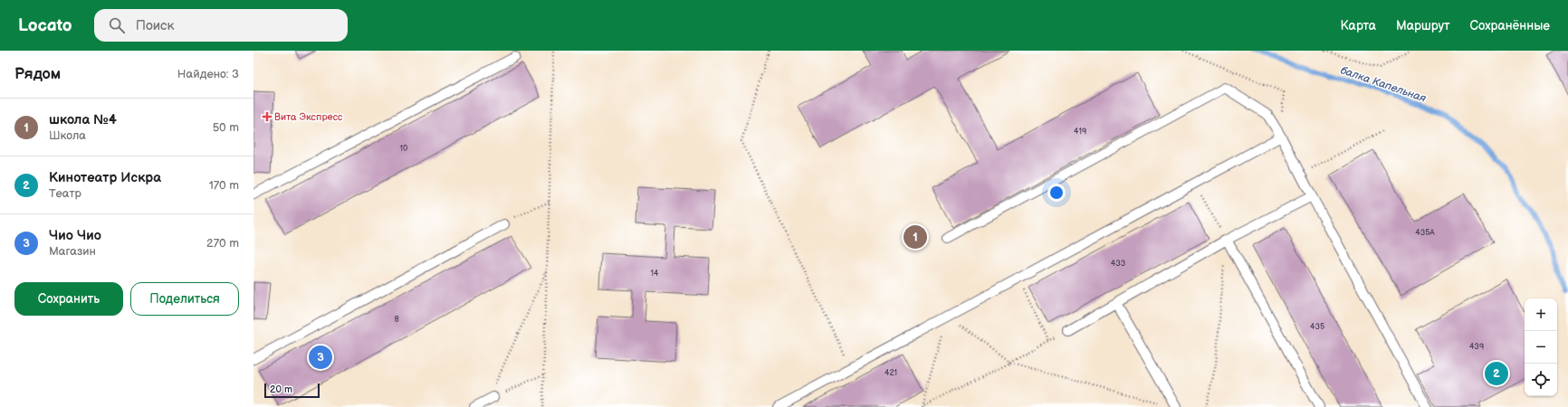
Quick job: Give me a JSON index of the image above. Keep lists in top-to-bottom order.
{
  "water": ["балка Капельная"],
  "places": {
    "health": ["Вита Экспресс"]
  },
  "house_numbers": [
    "419",
    "10",
    "435А",
    "433",
    "14",
    "8",
    "435",
    "439",
    "421"
  ],
  "scale_bar": "20 m",
  "page": {
    "header": "Locato",
    "search": "Поиск",
    "nav": ["Карта", "Маршрут", "Сохранённые"],
    "heading": ["Рядом", "Найдено: 3"],
    "list": [
      {
        "mark": "1",
        "name": "школа №4",
        "note": "Школа",
        "value": "50 m"
      },
      {
        "mark": "2",
        "name": "Кинотеатр Искра",
        "note": "Театр",
        "value": "170 m"
      },
      {
        "mark": "3",
        "name": "Чио Чио",
        "note": "Магазин",
        "value": "270 m"
      }
    ],
    "pins": ["1", "3", "2"],
    "buttons": ["Сохранить", "Поделиться"],
    "map_buttons": ["+", "−"],
    "scale": "20 m"
  }
}
